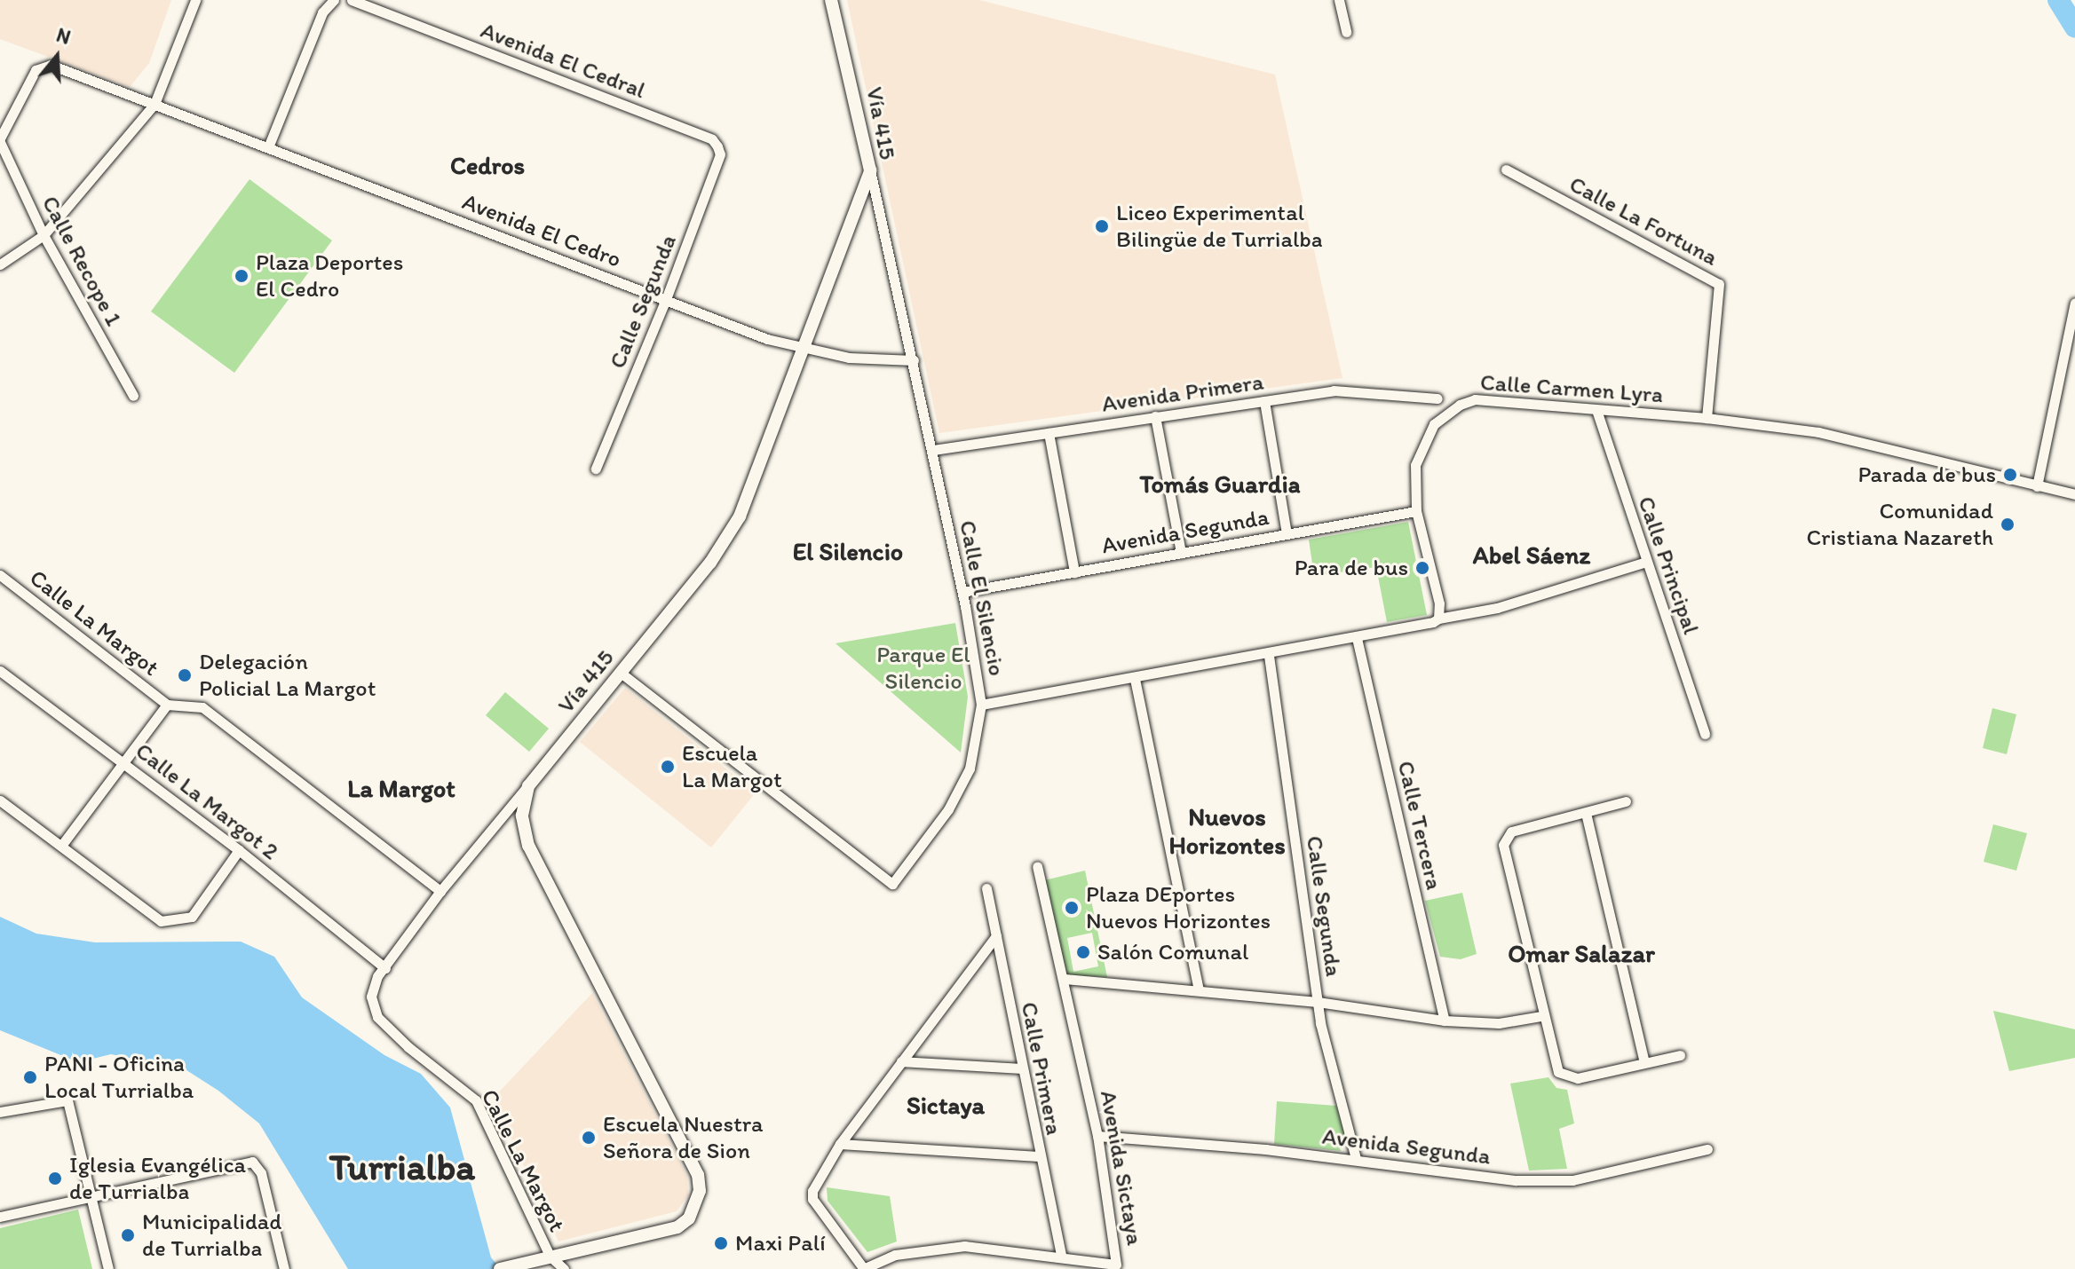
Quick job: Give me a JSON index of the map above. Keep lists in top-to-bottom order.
{
  "streets": {
    "street": [
      "Avenida El Cedral",
      "Vía 415",
      "Calle La Fortuna",
      "Avenida El Cedro",
      "Calle Recope 1",
      "Calle Segunda",
      "Calle Carmen Lyra",
      "Avenida Primera",
      "Avenida Segunda",
      "Calle Principal",
      "Calle El Silencio",
      "Calle La Margot",
      "Calle La Margot 2",
      "Calle Tercera",
      "Calle Primera",
      "Avenida Sictaya"
    ]
  },
  "crossings": [
    ["Avenida El Cedral", "Calle Segunda"],
    ["Vía 415", "Avenida El Cedro"],
    ["Vía 415", "Calle El Silencio"],
    ["Vía 415", "Calle La Margot"],
    ["Calle La Fortuna", "Calle Carmen Lyra"],
    ["Avenida El Cedro", "Calle Recope 1"],
    ["Avenida El Cedro", "Calle Segunda"],
    ["Avenida El Cedro", "Calle El Silencio"],
    ["Calle Segunda", "Avenida Segunda"],
    ["Calle Carmen Lyra", "Avenida Segunda"],
    ["Calle Carmen Lyra", "Calle Principal"],
    ["Avenida Primera", "Calle El Silencio"],
    ["Avenida Segunda", "Calle El Silencio"],
    ["Avenida Segunda", "Avenida Sictaya"],
    ["Calle La Margot", "Calle La Margot 2"],
    ["Calle Primera", "Avenida Sictaya"]
  ],
  "districts": [
    "Cedros",
    "Tomás Guardia",
    "El Silencio",
    "Abel Sáenz",
    "La Margot",
    "Nuevos Horizontes",
    "Omar Salazar",
    "Sictaya",
    "Turrialba"
  ],
  "parks": ["Parque El Silencio"],
  "places": [
    "Liceo Experimental Bilingüe de Turrialba",
    "Plaza Deportes El Cedro",
    "Parada de bus",
    "Comunidad Cristiana Nazareth",
    "Para de bus",
    "Delegación Policial La Margot",
    "Escuela La Margot",
    "Plaza DEportes Nuevos Horizontes",
    "Salón Comunal",
    "PANI - Oficina Local Turrialba",
    "Escuela Nuestra Señora de Sion",
    "Iglesia Evangélica de Turrialba",
    "Municipalidad de Turrialba",
    "Maxi Palí"
  ],
  "north": "top"
}
